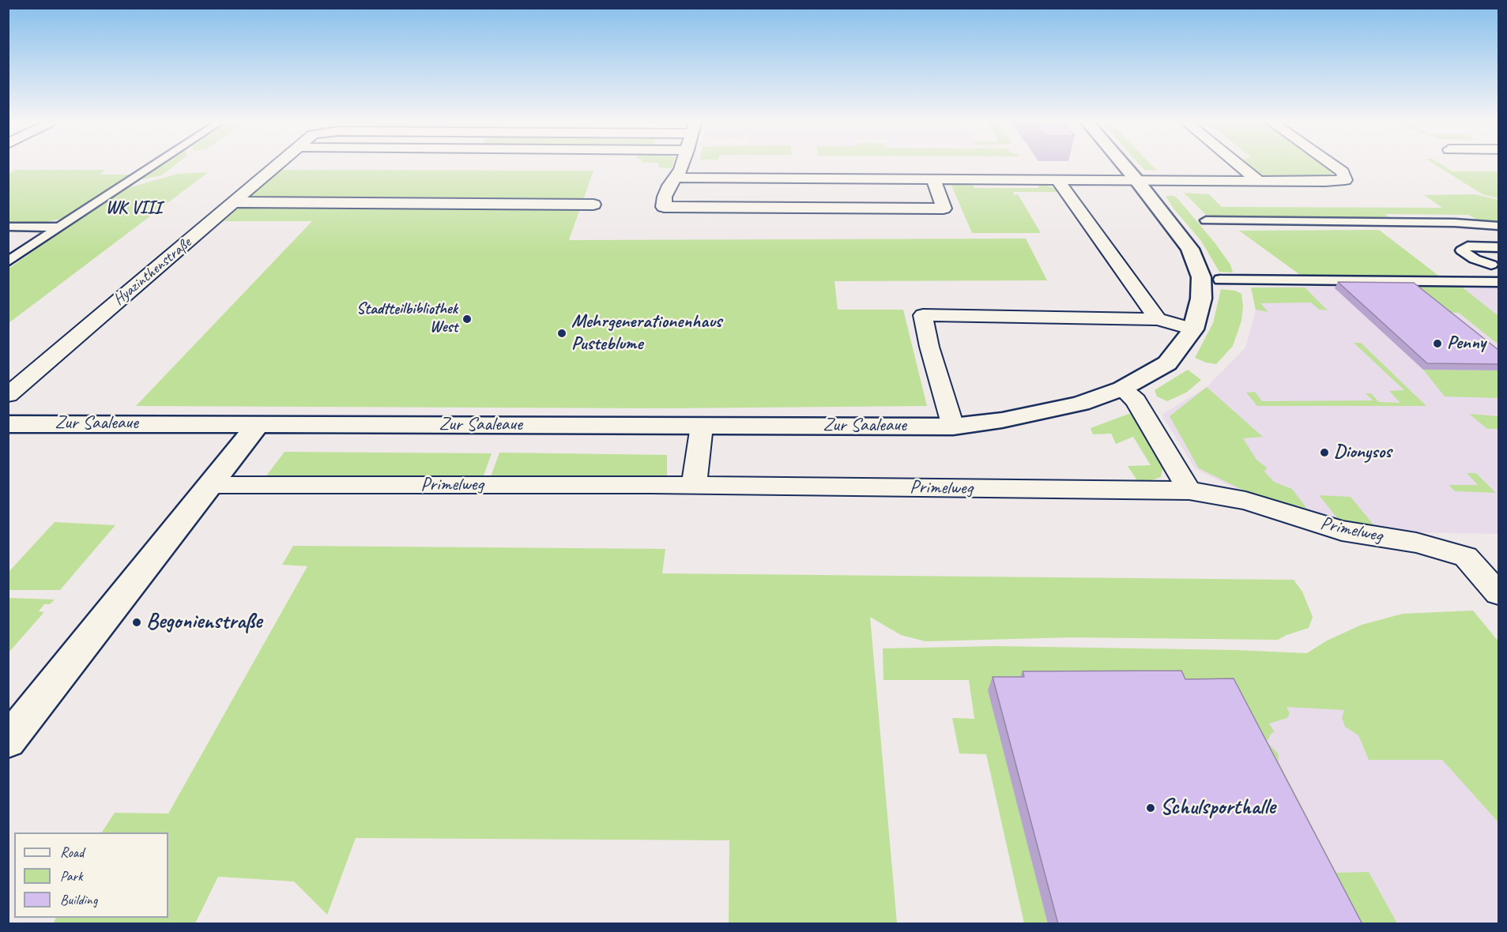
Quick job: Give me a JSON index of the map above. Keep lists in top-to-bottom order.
{
  "streets": {
    "street": ["Hyazinthenstraße", "Zur Saaleaue", "Primelweg"]
  },
  "districts": ["WK VIII"],
  "places": [
    "Stadtteilbibliothek West",
    "Mehrgenerationenhaus Pusteblume",
    "Penny",
    "Dionysos",
    "Begonienstraße",
    "Schulsporthalle"
  ],
  "legend": ["Road", "Park", "Building"]
}
